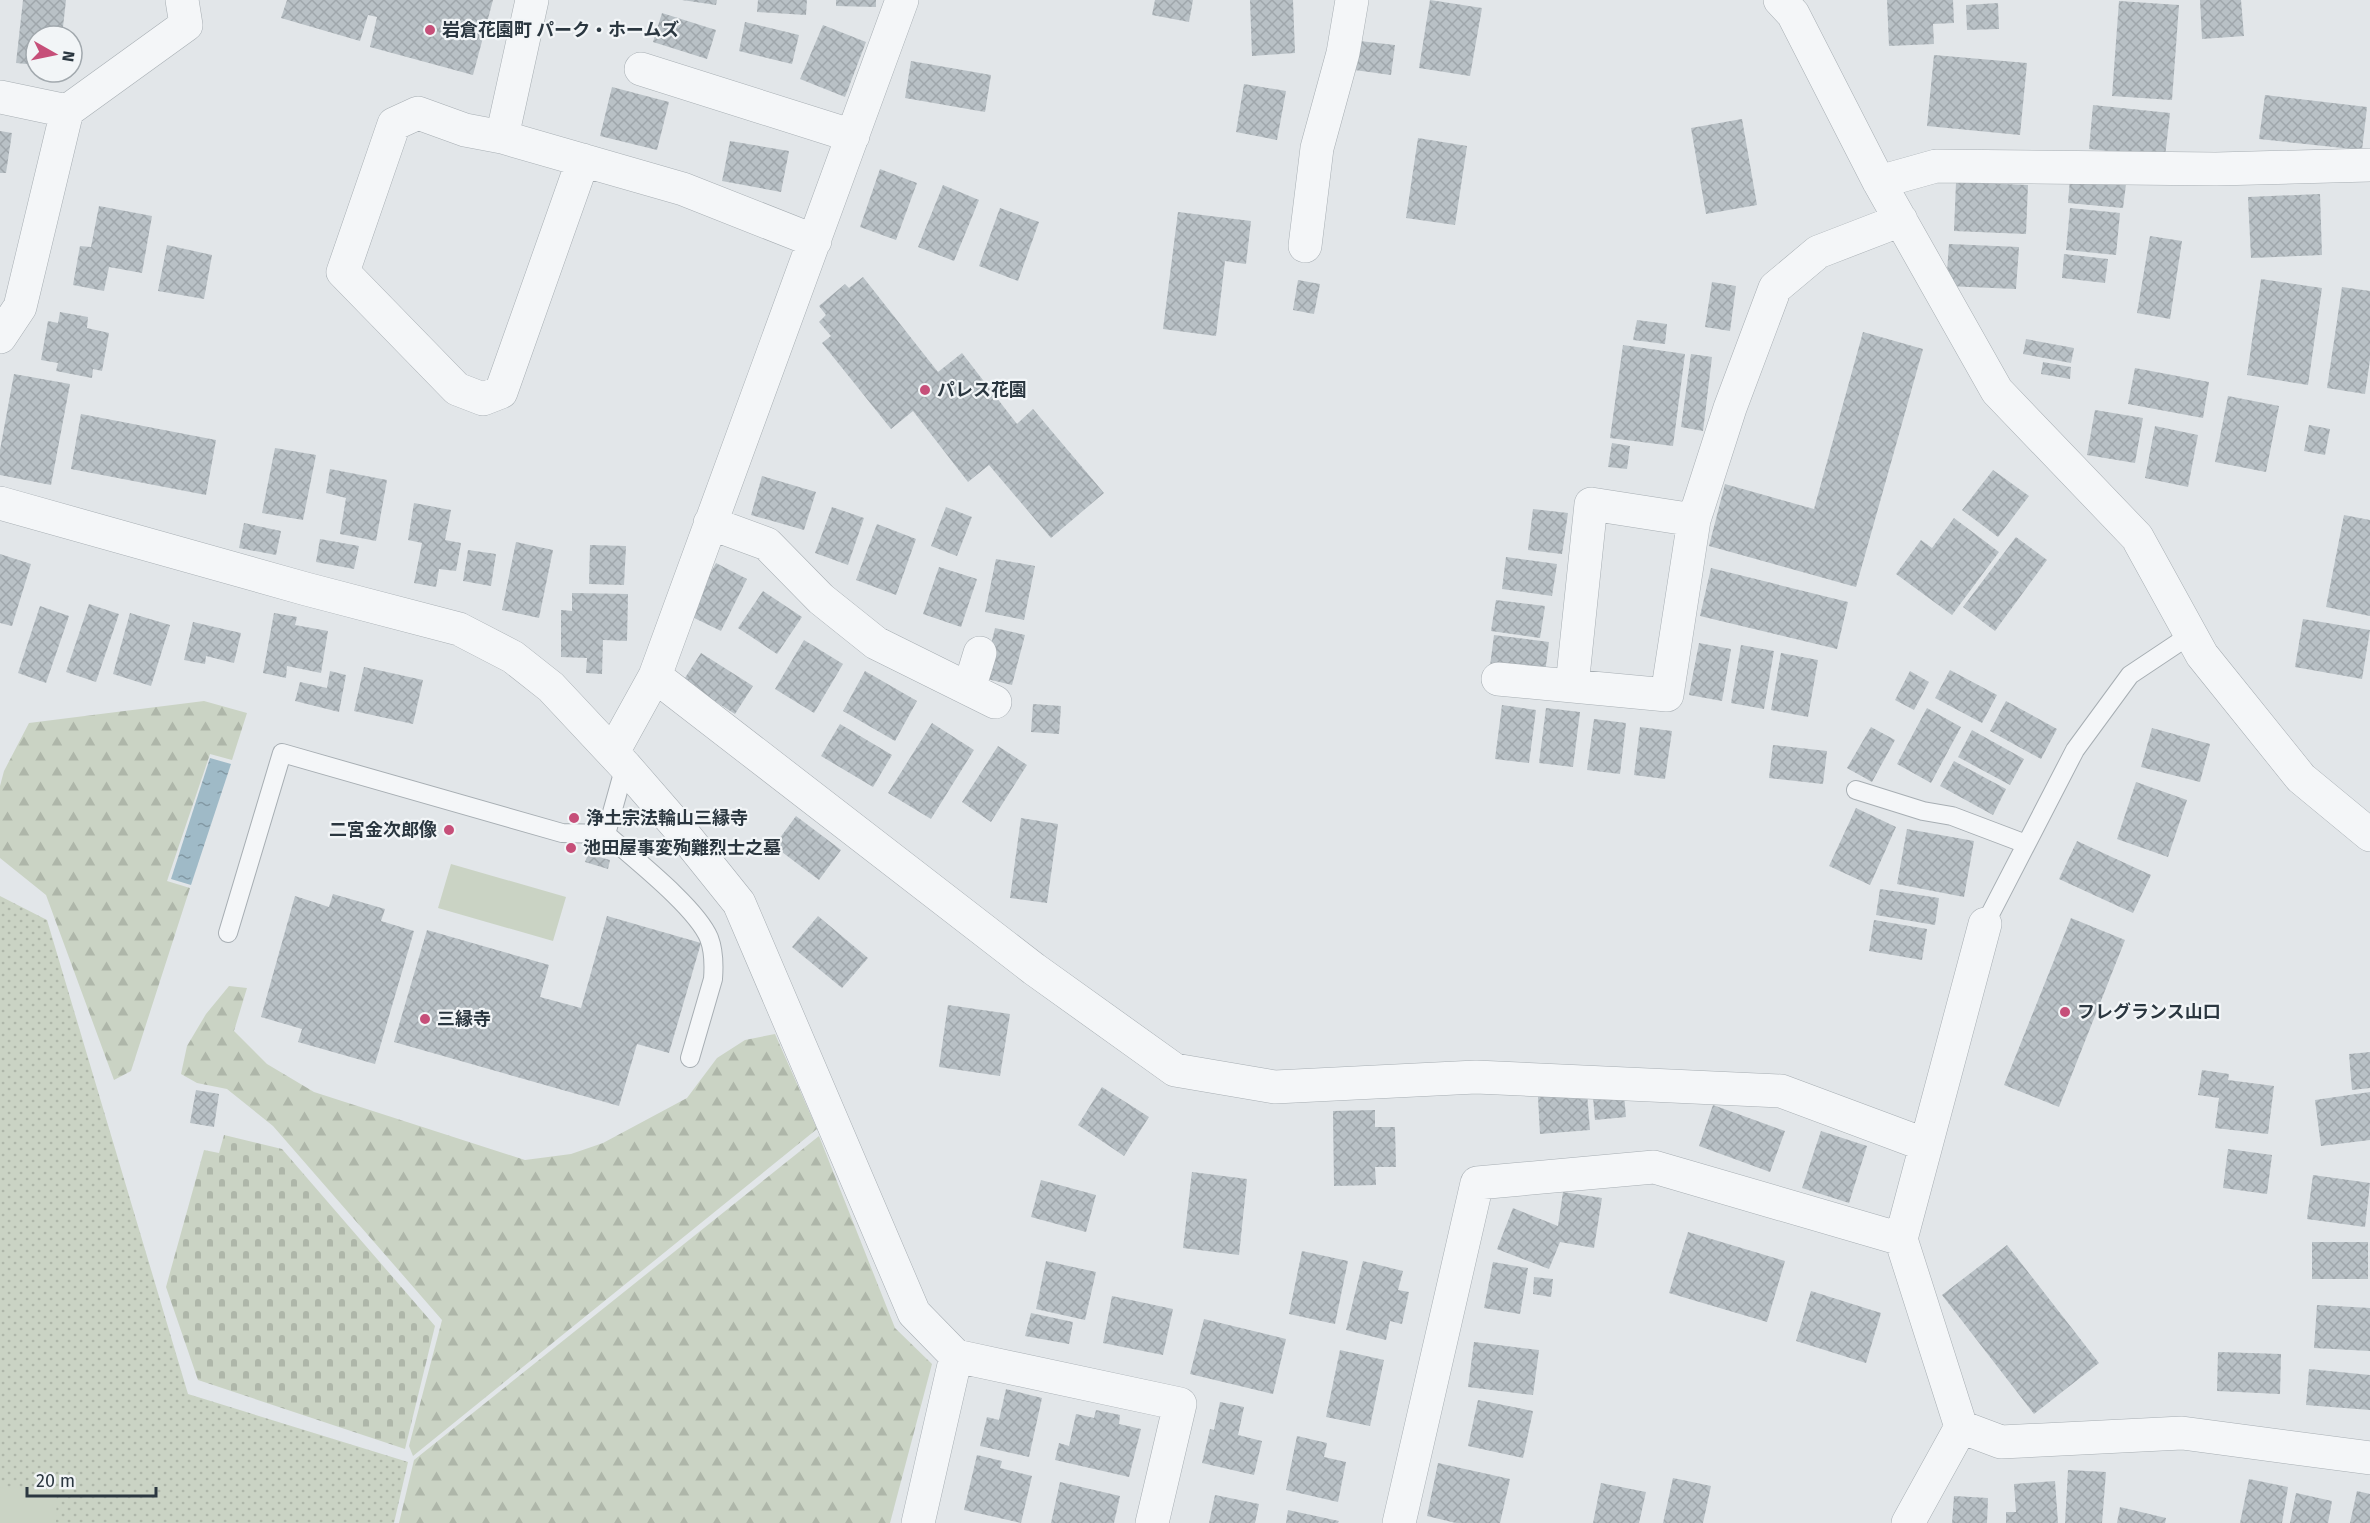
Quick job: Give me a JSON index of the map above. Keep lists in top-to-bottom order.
{
  "places": [
    "岩倉花園町 パーク・ホームズ",
    "パレス花園",
    "浄土宗法輪山三縁寺",
    "二宮金次郎像",
    "池田屋事変殉難烈士之墓",
    "フレグランス山口",
    "三縁寺"
  ],
  "scale_bar": "20 m",
  "north": "right"
}
